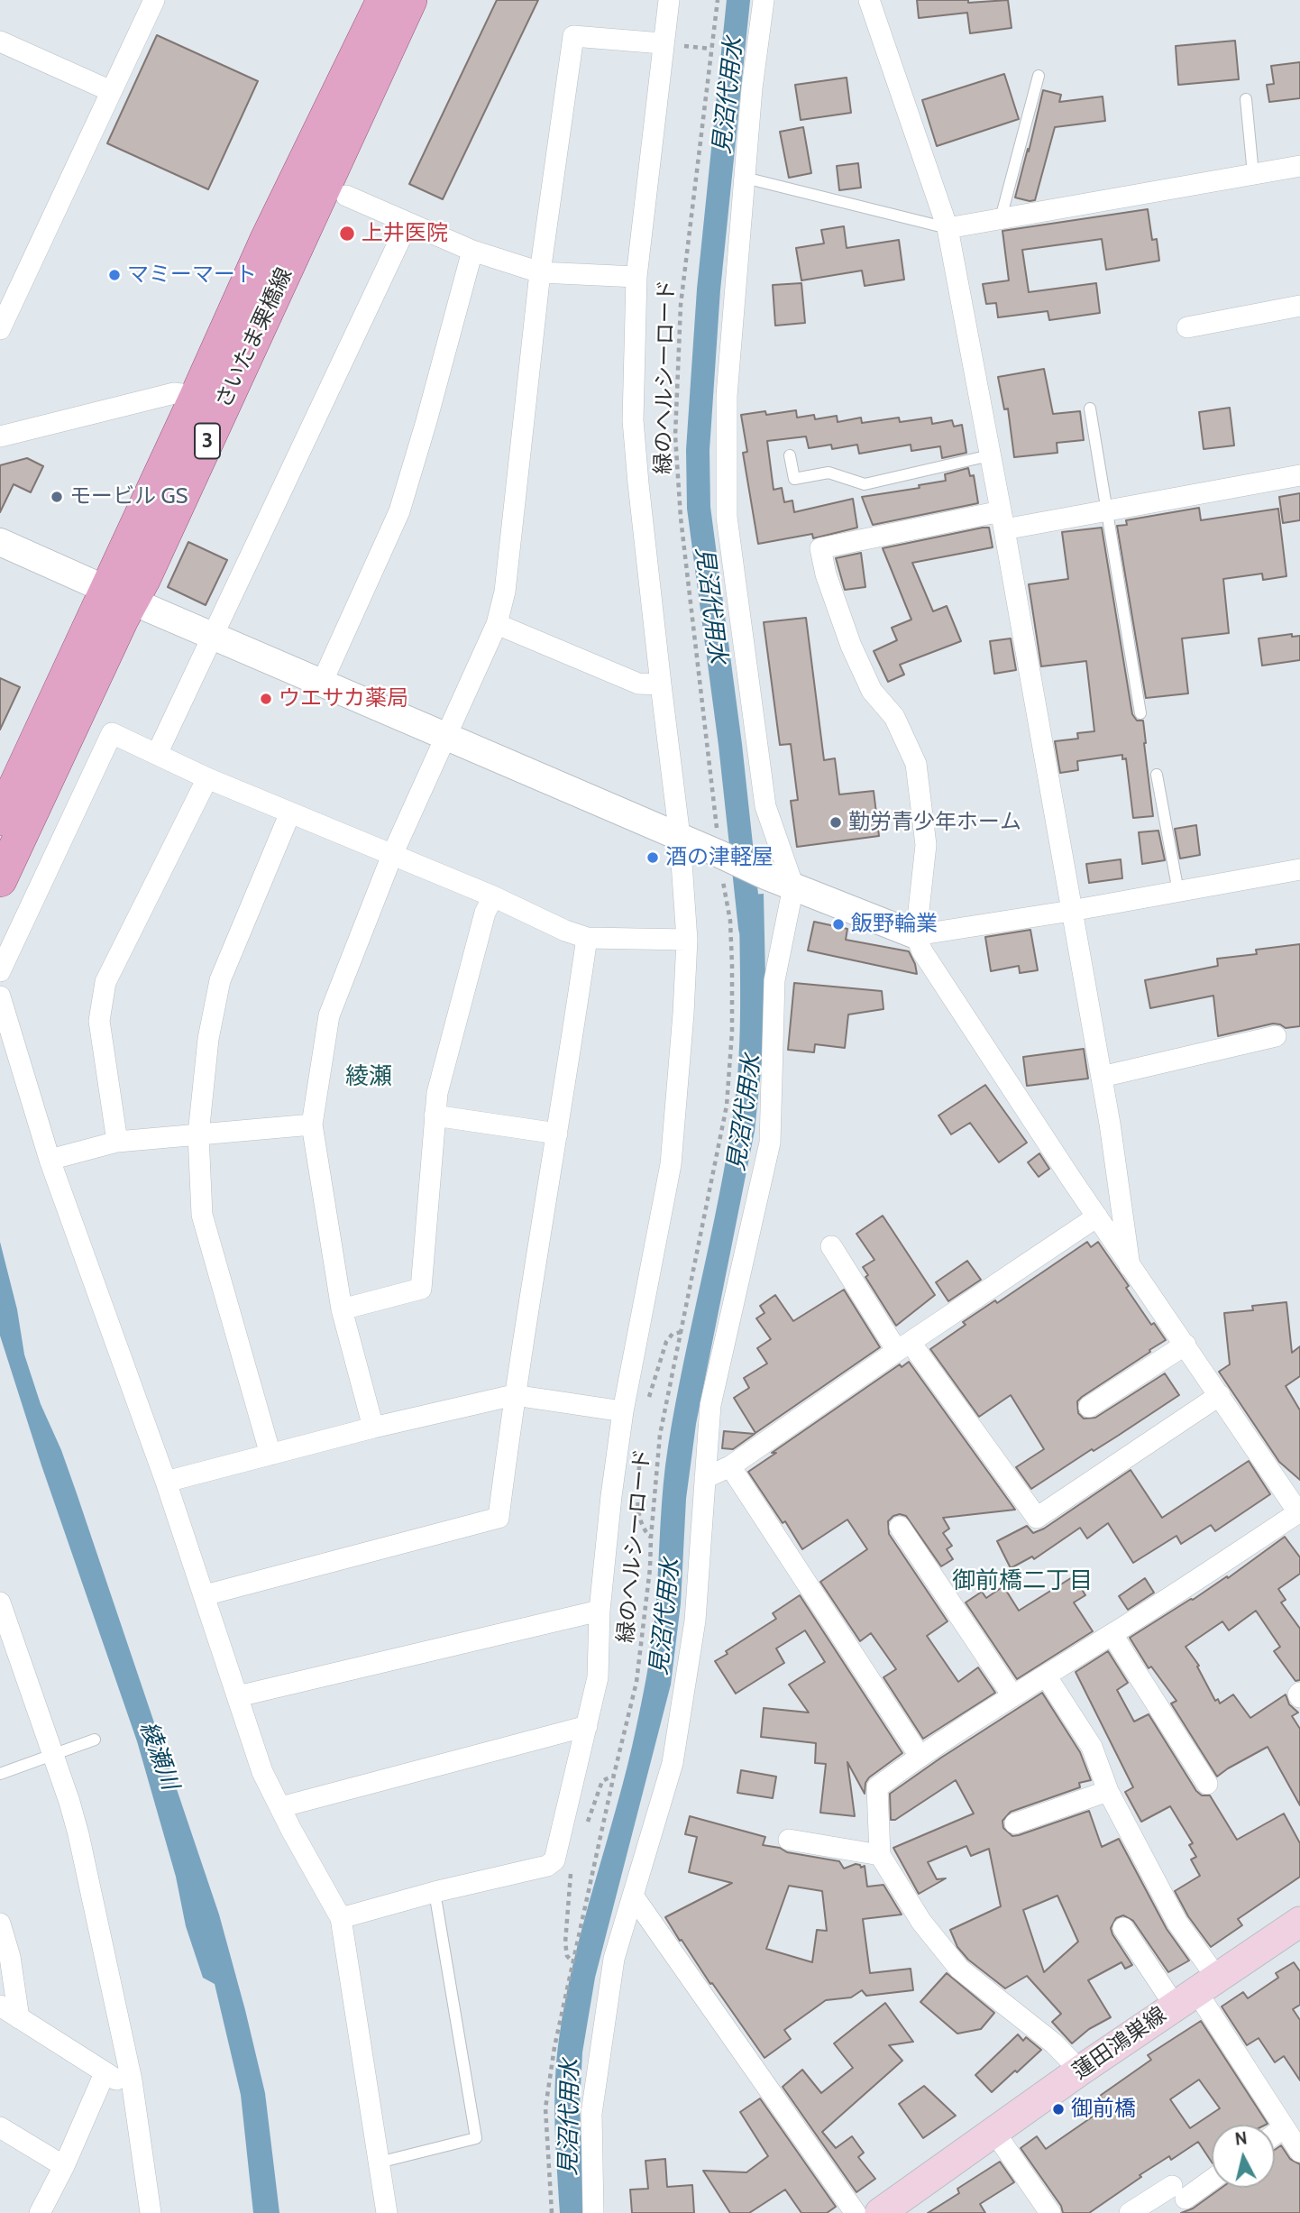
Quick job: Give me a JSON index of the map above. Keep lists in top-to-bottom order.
{
  "streets": {
    "main road": ["さいたま栗橋線", "3", "蓮田鴻巣線"],
    "path": ["緑のヘルシーロード"]
  },
  "districts": ["綾瀬", "御前橋二丁目"],
  "water": ["見沼代用水", "綾瀬川"],
  "places": [
    "上井医院",
    "マミーマート",
    "モービル GS",
    "ウエサカ薬局",
    "勤労青少年ホーム",
    "酒の津軽屋",
    "飯野輪業",
    "御前橋"
  ],
  "north": "top"
}
